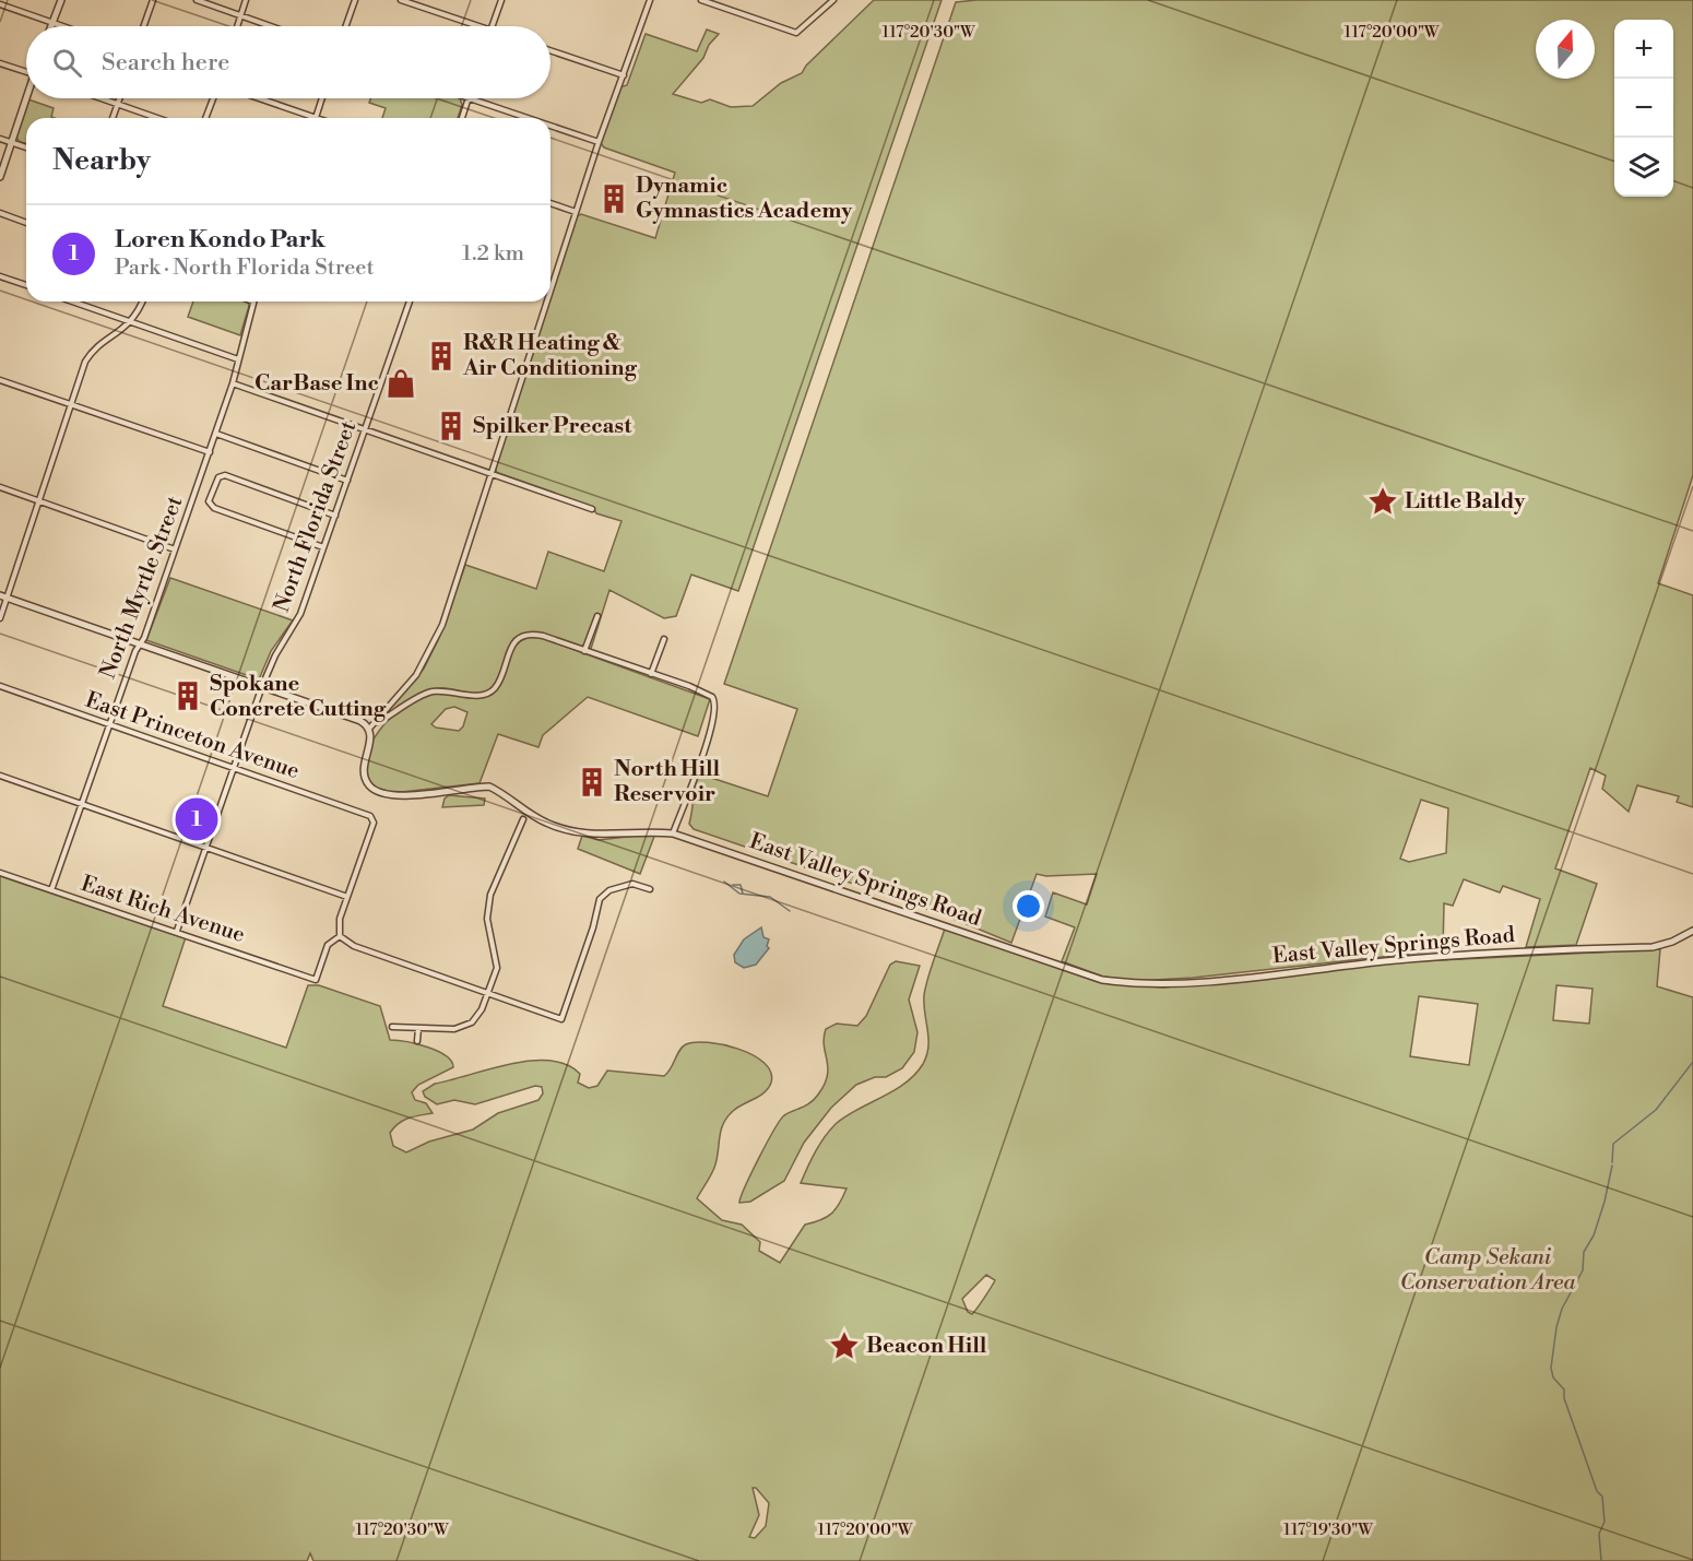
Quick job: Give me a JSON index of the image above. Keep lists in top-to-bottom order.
{
  "streets": {
    "street": [
      "North Florida Street",
      "North Myrtle Street",
      "East Princeton Avenue",
      "East Valley Springs Road",
      "East Rich Avenue"
    ]
  },
  "crossings": [
    ["North Florida Street", "East Princeton Avenue"],
    ["North Florida Street", "East Rich Avenue"],
    ["North Myrtle Street", "East Princeton Avenue"],
    ["North Myrtle Street", "East Rich Avenue"]
  ],
  "parks": ["Camp Sekani Conservation Area"],
  "places": {
    "building": [
      "Dynamic Gymnastics Academy",
      "R&R Heating & Air Conditioning",
      "Spilker Precast",
      "Spokane Concrete Cutting",
      "North Hill Reservoir"
    ],
    "shop": ["CarBase Inc"],
    "place": ["Little Baldy", "Beacon Hill"]
  },
  "north": "top",
  "page": {
    "map_buttons": ["+", "−"],
    "search": "Search here",
    "heading": "Nearby",
    "list": [
      {
        "mark": "1",
        "name": "Loren Kondo Park",
        "note": "Park · North Florida Street",
        "value": "1.2 km"
      }
    ],
    "pins": "1"
  },
  "coordinates": ["117°20'30\"W", "117°20'00\"W", "117°19'30\"W"]
}
